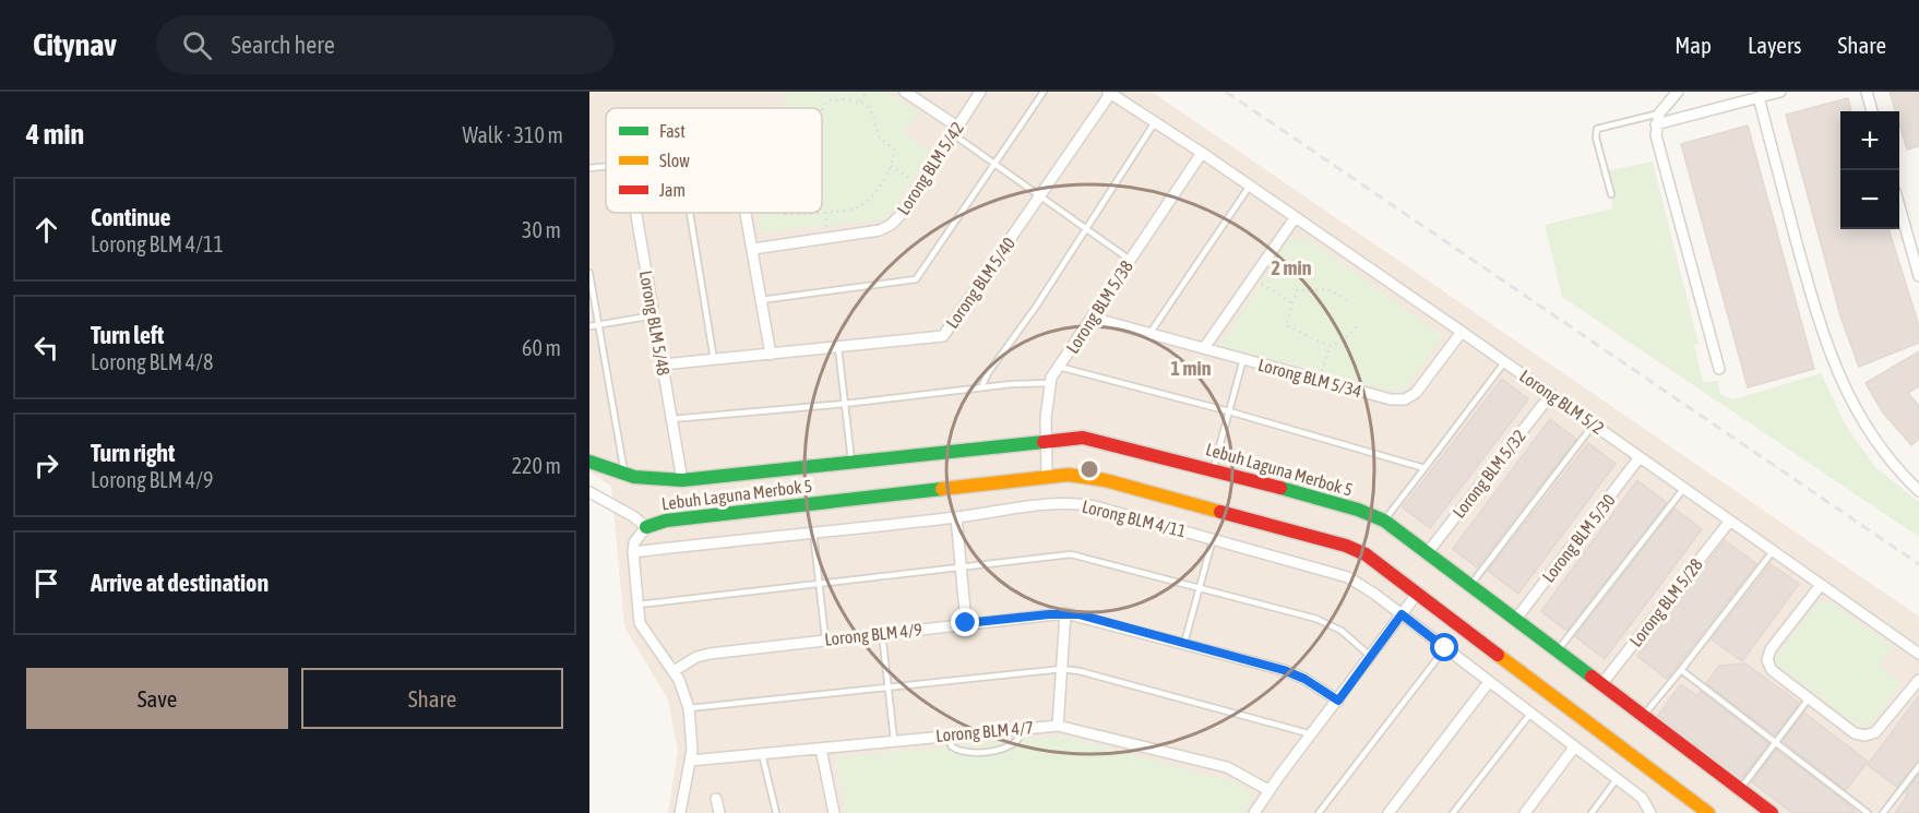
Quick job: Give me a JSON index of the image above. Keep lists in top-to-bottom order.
{
  "streets": {
    "street": [
      "Lorong BLM 5/42",
      "Lorong BLM 5/40",
      "Lorong BLM 5/38",
      "Lorong BLM 5/48",
      "Lorong BLM 5/34",
      "Lorong BLM 5/2",
      "Lebuh Laguna Merbok 5",
      "Lorong BLM 5/32",
      "Lorong BLM 4/11",
      "Lorong BLM 5/30",
      "Lorong BLM 5/28",
      "Lorong BLM 4/9",
      "Lorong BLM 4/7"
    ]
  },
  "crossings": [
    ["Lorong BLM 5/40", "Lorong BLM 5/48"],
    ["Lorong BLM 5/40", "Lorong BLM 5/2"],
    ["Lorong BLM 5/38", "Lorong BLM 5/34"],
    ["Lorong BLM 5/38", "Lorong BLM 5/2"],
    ["Lorong BLM 5/38", "Lebuh Laguna Merbok 5"],
    ["Lorong BLM 5/48", "Lebuh Laguna Merbok 5"],
    ["Lorong BLM 5/34", "Lorong BLM 5/2"],
    ["Lorong BLM 5/2", "Lorong BLM 5/32"],
    ["Lorong BLM 5/2", "Lorong BLM 5/30"],
    ["Lorong BLM 5/2", "Lorong BLM 5/28"],
    ["Lebuh Laguna Merbok 5", "Lorong BLM 5/32"],
    ["Lebuh Laguna Merbok 5", "Lorong BLM 4/11"],
    ["Lebuh Laguna Merbok 5", "Lorong BLM 5/30"],
    ["Lebuh Laguna Merbok 5", "Lorong BLM 5/28"]
  ],
  "legend": ["Fast", "Slow", "Jam"],
  "page": {
    "header": "Citynav",
    "search": "Search here",
    "nav": ["Map", "Layers", "Share"],
    "heading": ["4 min", "Walk · 310 m"],
    "map_buttons": ["+", "−"],
    "list": [
      ["Continue", "Lorong BLM 4/11", "30 m"],
      ["Turn left", "Lorong BLM 4/8", "60 m"],
      ["Turn right", "Lorong BLM 4/9", "220 m"],
      "Arrive at destination"
    ],
    "buttons": ["Save", "Share"]
  },
  "rings": ["2 min", "1 min"]
}
